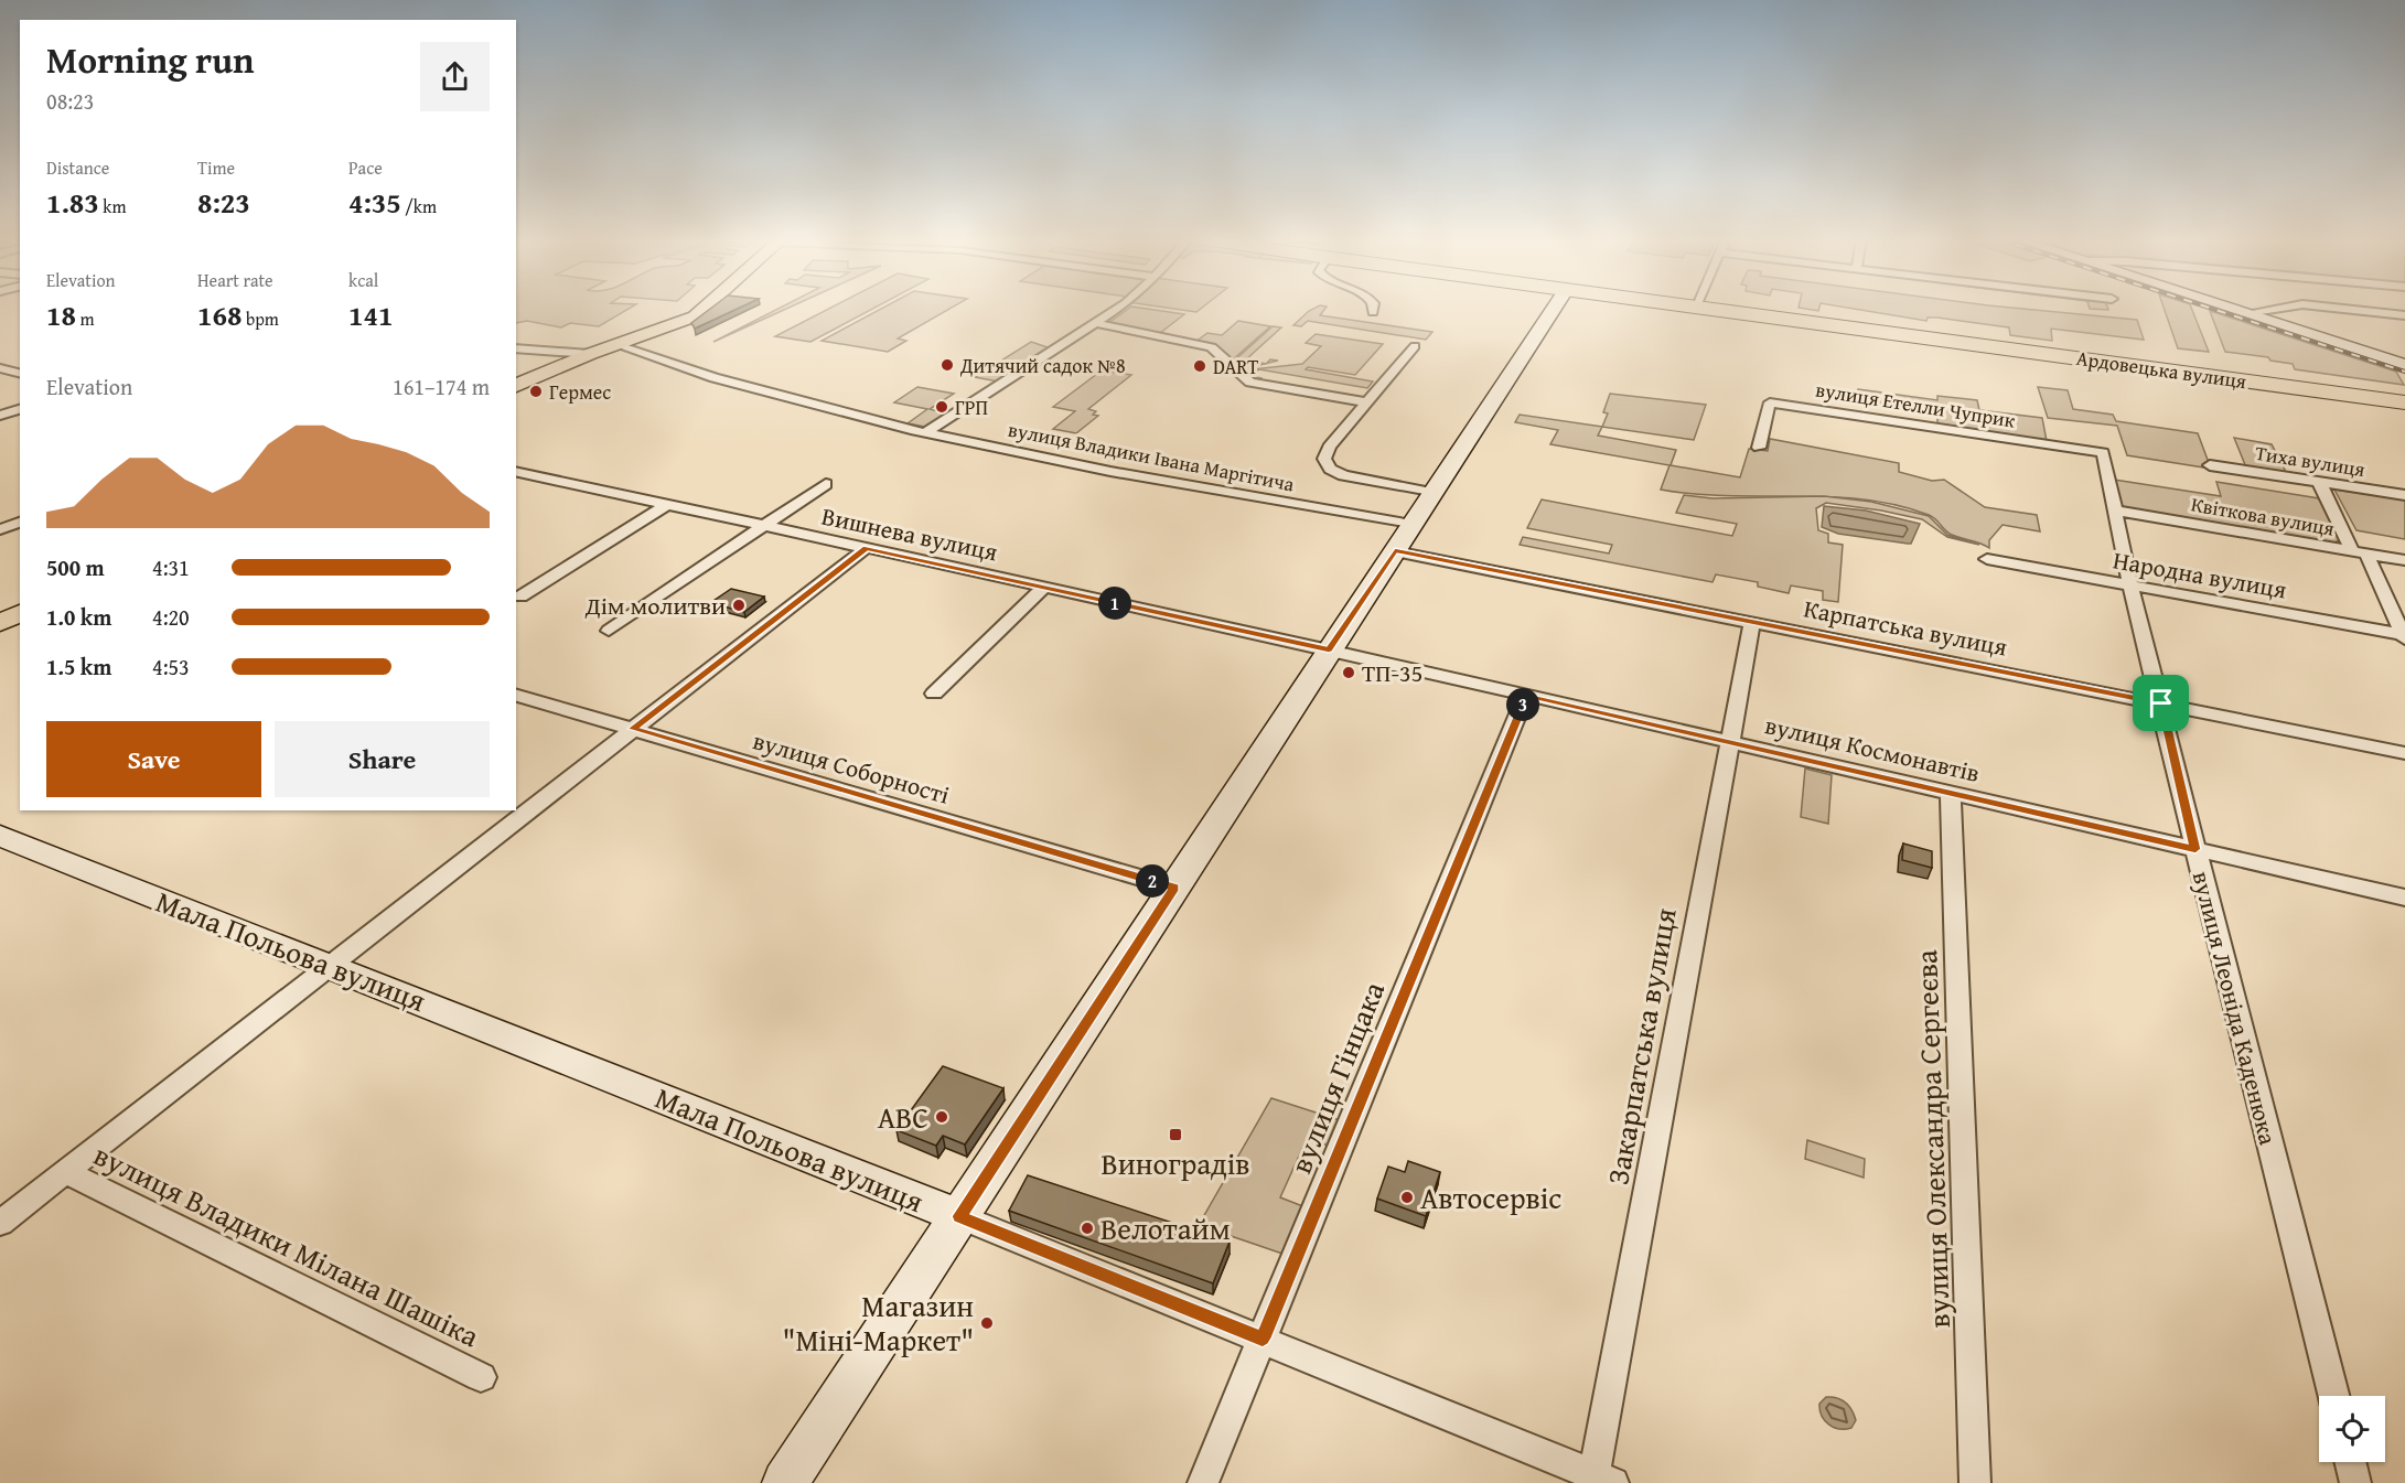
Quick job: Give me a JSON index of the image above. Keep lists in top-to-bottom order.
{
  "streets": {
    "highway": ["Ардовецька вулиця"],
    "main road": ["Мала Польова вулиця"],
    "street": [
      "вулиця Етелли Чуприк",
      "вулиця Владики Івана Маргітича",
      "Тиха вулиця",
      "Квіткова вулиця",
      "Вишнева вулиця",
      "Народна вулиця",
      "Карпатська вулиця",
      "вулиця Космонавтів",
      "вулиця Соборності",
      "вулиця Леоніда Каденюка",
      "Закарпатська вулиця",
      "вулиця Гінцака",
      "вулиця Олександра Сергеєва",
      "вулиця Владики Мілана Шашіка"
    ]
  },
  "crossings": [
    ["вулиця Етелли Чуприк", "вулиця Леоніда Каденюка"],
    ["Квіткова вулиця", "вулиця Леоніда Каденюка"],
    ["Вишнева вулиця", "вулиця Космонавтів"],
    ["Народна вулиця", "вулиця Леоніда Каденюка"],
    ["Карпатська вулиця", "вулиця Леоніда Каденюка"],
    ["Карпатська вулиця", "Закарпатська вулиця"],
    ["вулиця Космонавтів", "вулиця Леоніда Каденюка"],
    ["вулиця Космонавтів", "Закарпатська вулиця"],
    ["вулиця Космонавтів", "вулиця Гінцака"],
    ["вулиця Космонавтів", "вулиця Олександра Сергеєва"],
    ["Мала Польова вулиця", "Закарпатська вулиця"],
    ["Мала Польова вулиця", "вулиця Гінцака"]
  ],
  "places": {
    "other": [
      "Дитячий садок №8",
      "DART",
      "Гермес",
      "ГРП",
      "Дім молитви",
      "ТП-35",
      "ABC",
      "Автосервіс",
      "Велотайм",
      "Магазин \"Міні-Маркет\""
    ],
    "transit": ["Виноградів"]
  },
  "page": {
    "heading": ["Morning run", "08:23"],
    "stats": [
      ["Distance", "1.83 km"],
      ["Time", "8:23"],
      ["Pace", "4:35 /km"],
      ["Elevation", "18 m"],
      ["Heart rate", "168 bpm"],
      ["kcal", "141"]
    ],
    "chart": ["Elevation", "161–174 m"],
    "list": [
      {
        "name": "500 m",
        "note": "4:31"
      },
      {
        "name": "1.0 km",
        "note": "4:20"
      },
      {
        "name": "1.5 km",
        "note": "4:53"
      }
    ],
    "pins": ["1", "3", "2"],
    "buttons": ["Save", "Share"]
  }
}
